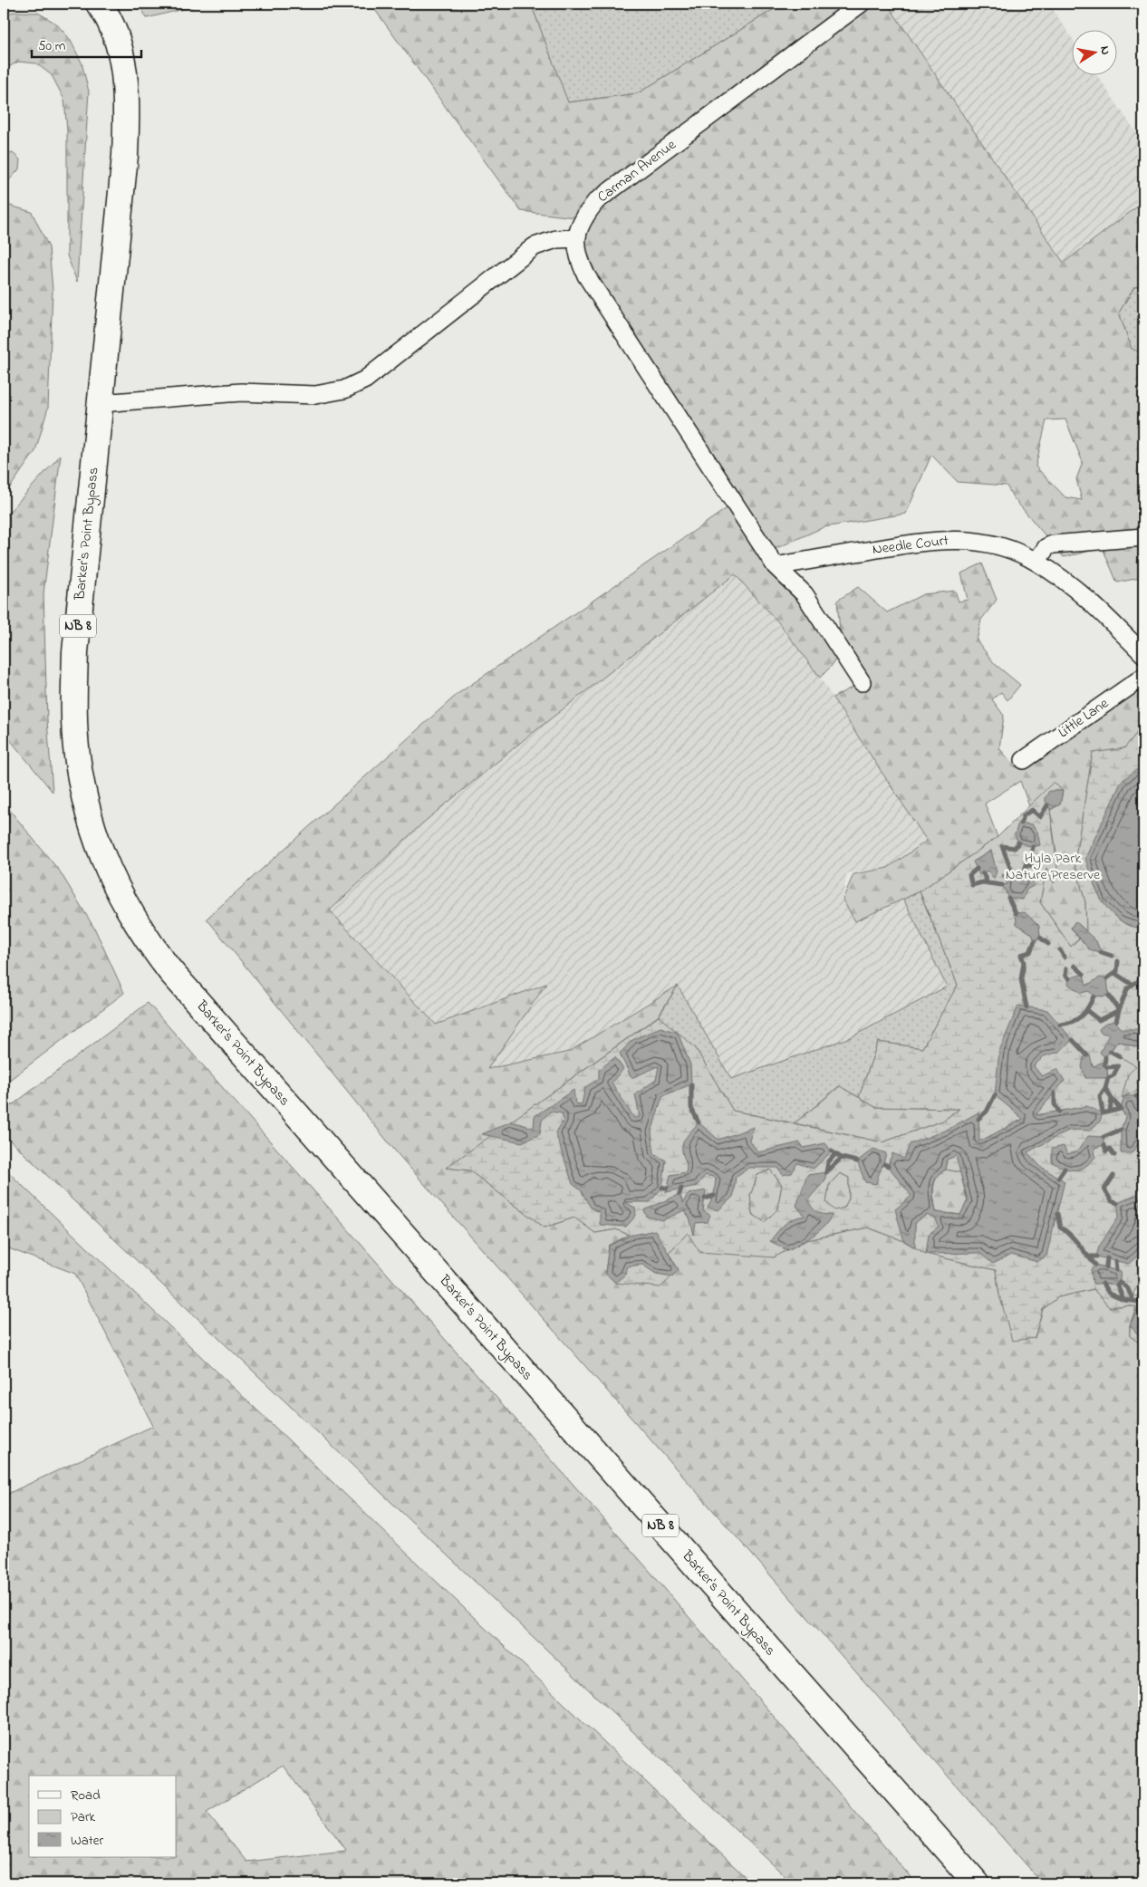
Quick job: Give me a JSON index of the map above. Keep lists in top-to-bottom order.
{
  "streets": {
    "highway": ["Barker's Point Bypass", "NB 8"],
    "street": ["Carman Avenue", "Needle Court", "Little Lane"]
  },
  "crossings": [
    ["Carman Avenue", "Needle Court"]
  ],
  "parks": ["Hyla Park Nature Preserve"],
  "legend": ["Road", "Park", "Water"],
  "scale_bar": "50 m",
  "north": "right"
}
